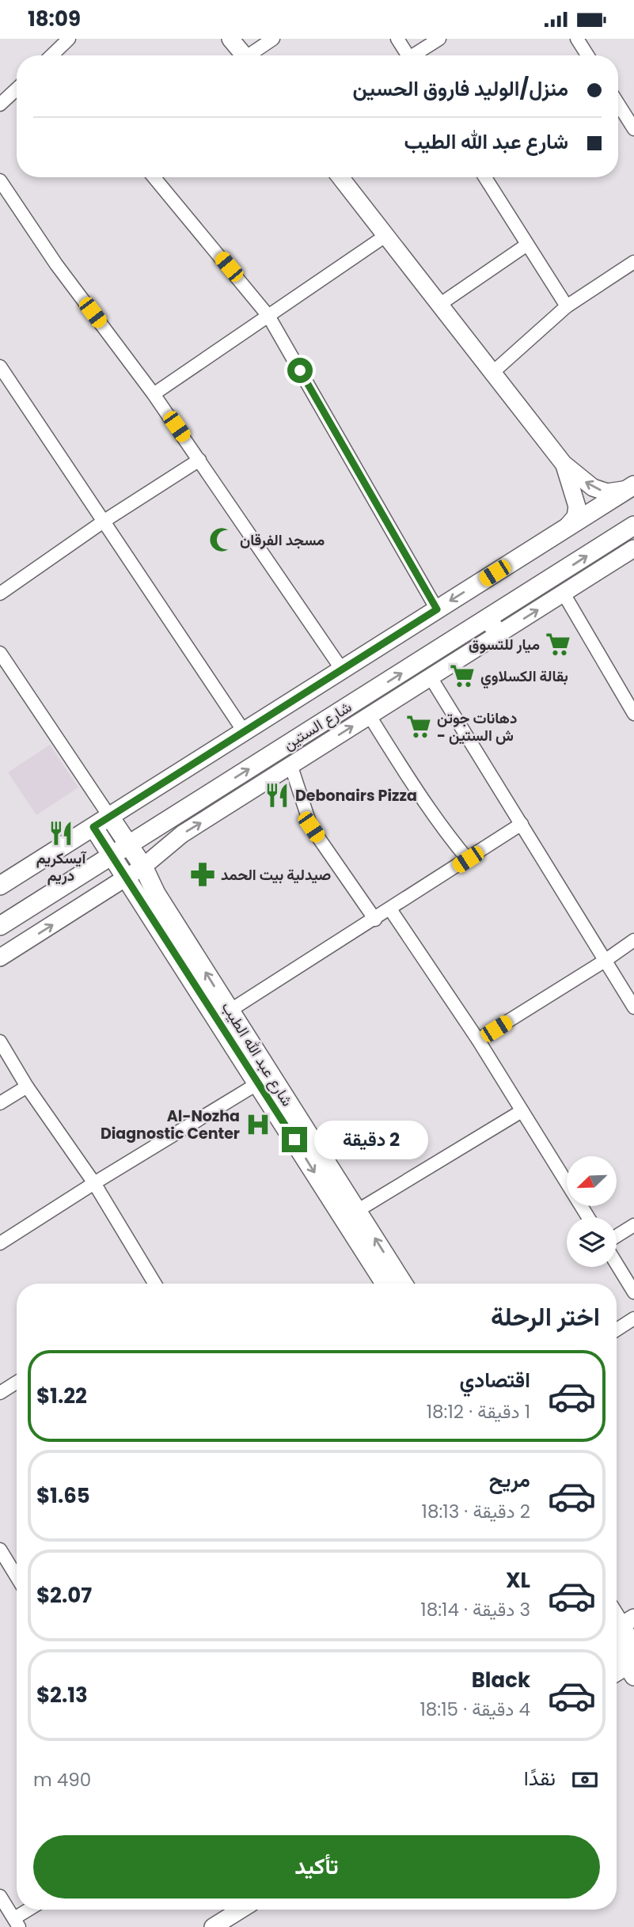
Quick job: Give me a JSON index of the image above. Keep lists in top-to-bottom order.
{
  "streets": {
    "main road": ["شارع الستين", "شارع عبد الله الطيب"]
  },
  "crossings": [
    ["شارع الستين", "شارع عبد الله الطيب"]
  ],
  "places": {
    "mosque": ["مسجد الفرقان"],
    "supermarket": ["ميار للتسوق", "بقالة الكسلاوي", "دهانات جوتن - ش الستين"],
    "restaurant": ["Debonairs Pizza", "آيسكريم دريم"],
    "pharmacy": ["صيدلية بيت الحمد"],
    "hospital": ["Al-Nozha Diagnostic Center"]
  },
  "north": "bottom left",
  "page": {
    "status": "18:09",
    "banner": ["منزل/الوليد فاروق الحسين", "شارع عبد الله الطيب"],
    "bubble": "2 دقيقة",
    "heading": "اختر الرحلة",
    "list": [
      {
        "name": "اقتصادي",
        "note": "1 دقيقة · 18:12",
        "value": "$1.22"
      },
      {
        "name": "مريح",
        "note": "2 دقيقة · 18:13",
        "value": "$1.65"
      },
      {
        "name": "XL",
        "note": "3 دقيقة · 18:14",
        "value": "$2.07"
      },
      {
        "name": "Black",
        "note": "4 دقيقة · 18:15",
        "value": "$2.13"
      }
    ],
    "pay": ["نقدًا", "490 m"],
    "buttons": "تأكيد"
  }
}
